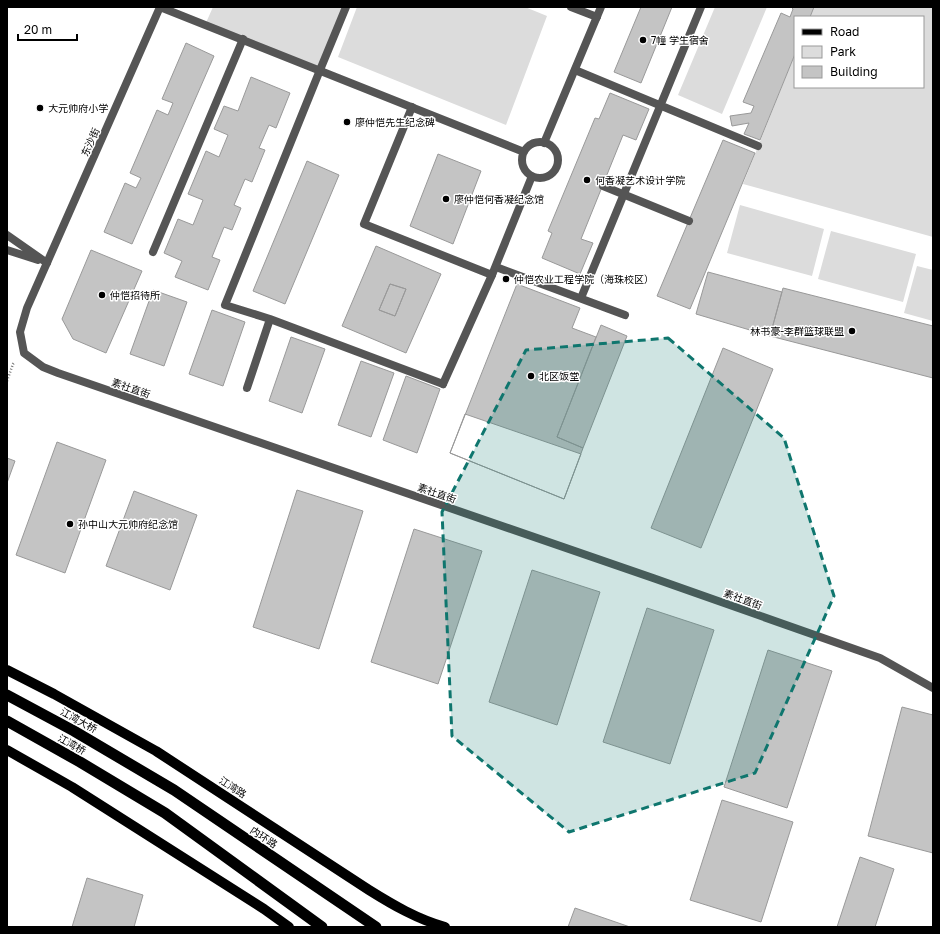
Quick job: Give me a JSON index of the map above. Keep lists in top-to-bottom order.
{
  "streets": {
    "highway": ["江湾大桥", "江湾桥", "内环路"],
    "main road": ["江湾路"],
    "street": ["东沙街", "素社直街"]
  },
  "crossings": [
    ["江湾大桥", "内环路"]
  ],
  "places": [
    "7幢 学生宿舍",
    "大元帅府小学",
    "廖仲恺先生纪念碑",
    "何香凝艺术设计学院",
    "廖仲恺何香凝纪念馆",
    "仲恺农业工程学院（海珠校区）",
    "仲恺招待所",
    "林书豪-李群篮球联盟",
    "北区饭堂",
    "孙中山大元帅府纪念馆"
  ],
  "legend": ["Road", "Park", "Building"],
  "scale_bar": "20 m"
}
